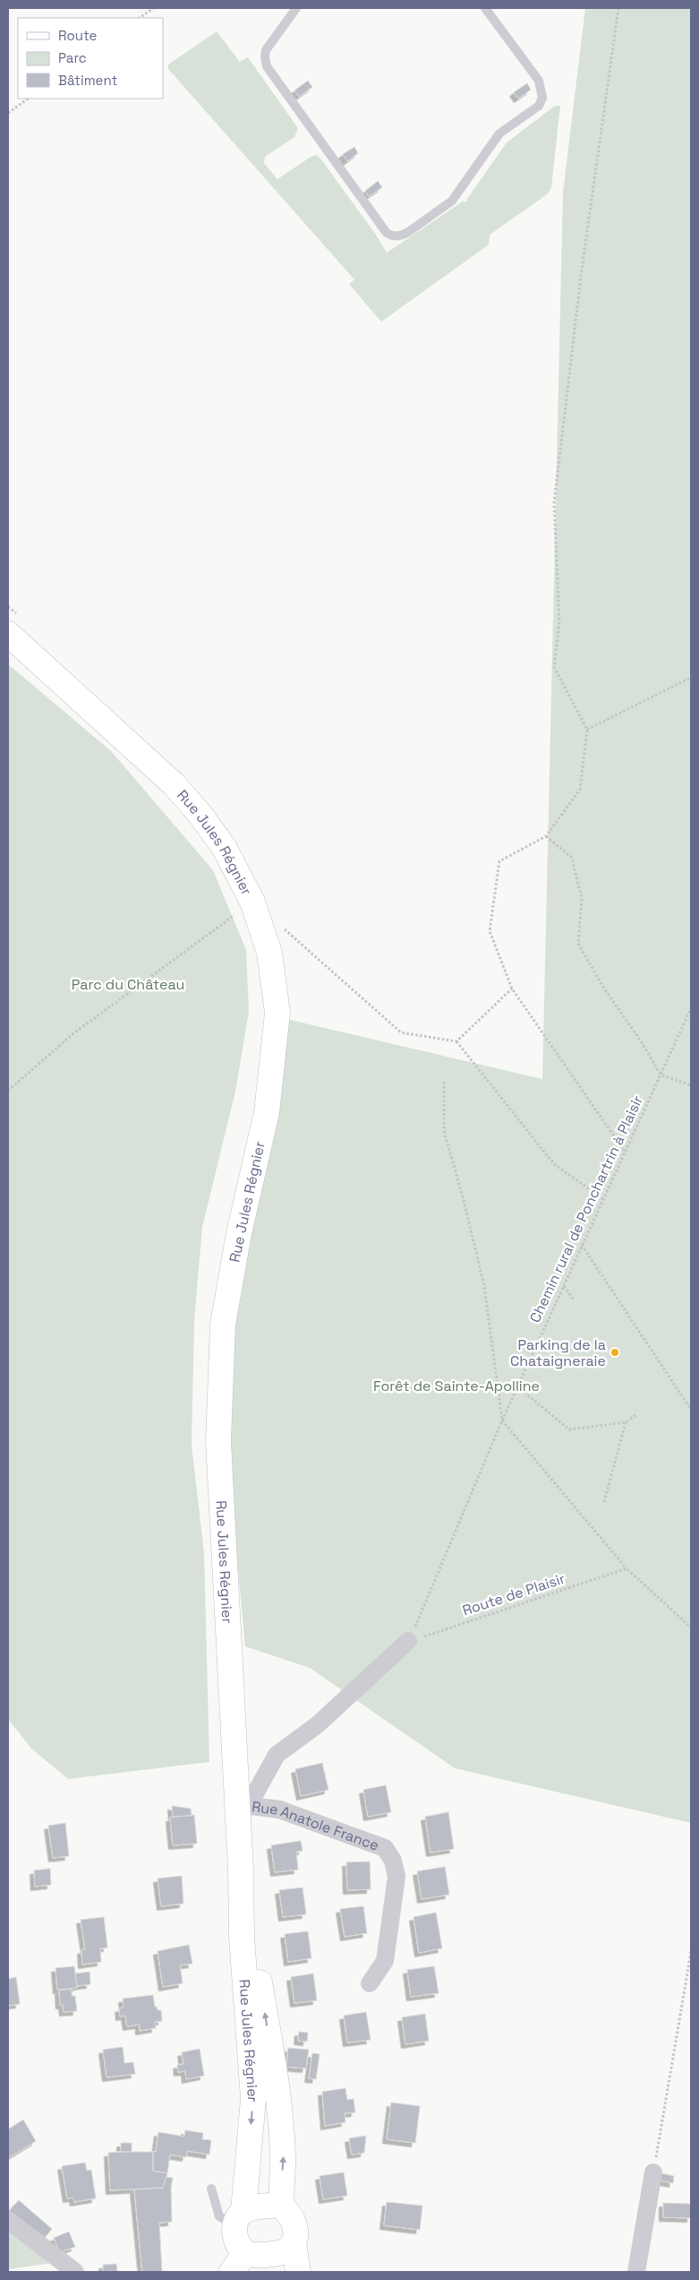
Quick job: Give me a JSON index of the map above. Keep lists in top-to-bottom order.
{
  "streets": {
    "street": ["Rue Jules Régnier", "Rue Anatole France"],
    "path": ["Chemin rural de Ponchartrin à Plaisir", "Route de Plaisir"]
  },
  "crossings": [
    ["Rue Jules Régnier", "Rue Anatole France"],
    ["Chemin rural de Ponchartrin à Plaisir", "Route de Plaisir"]
  ],
  "parks": ["Parc du Château", "Forêt de Sainte-Apolline"],
  "places": ["Parking de la Chataigneraie"],
  "legend": ["Route", "Parc", "Bâtiment"]
}
